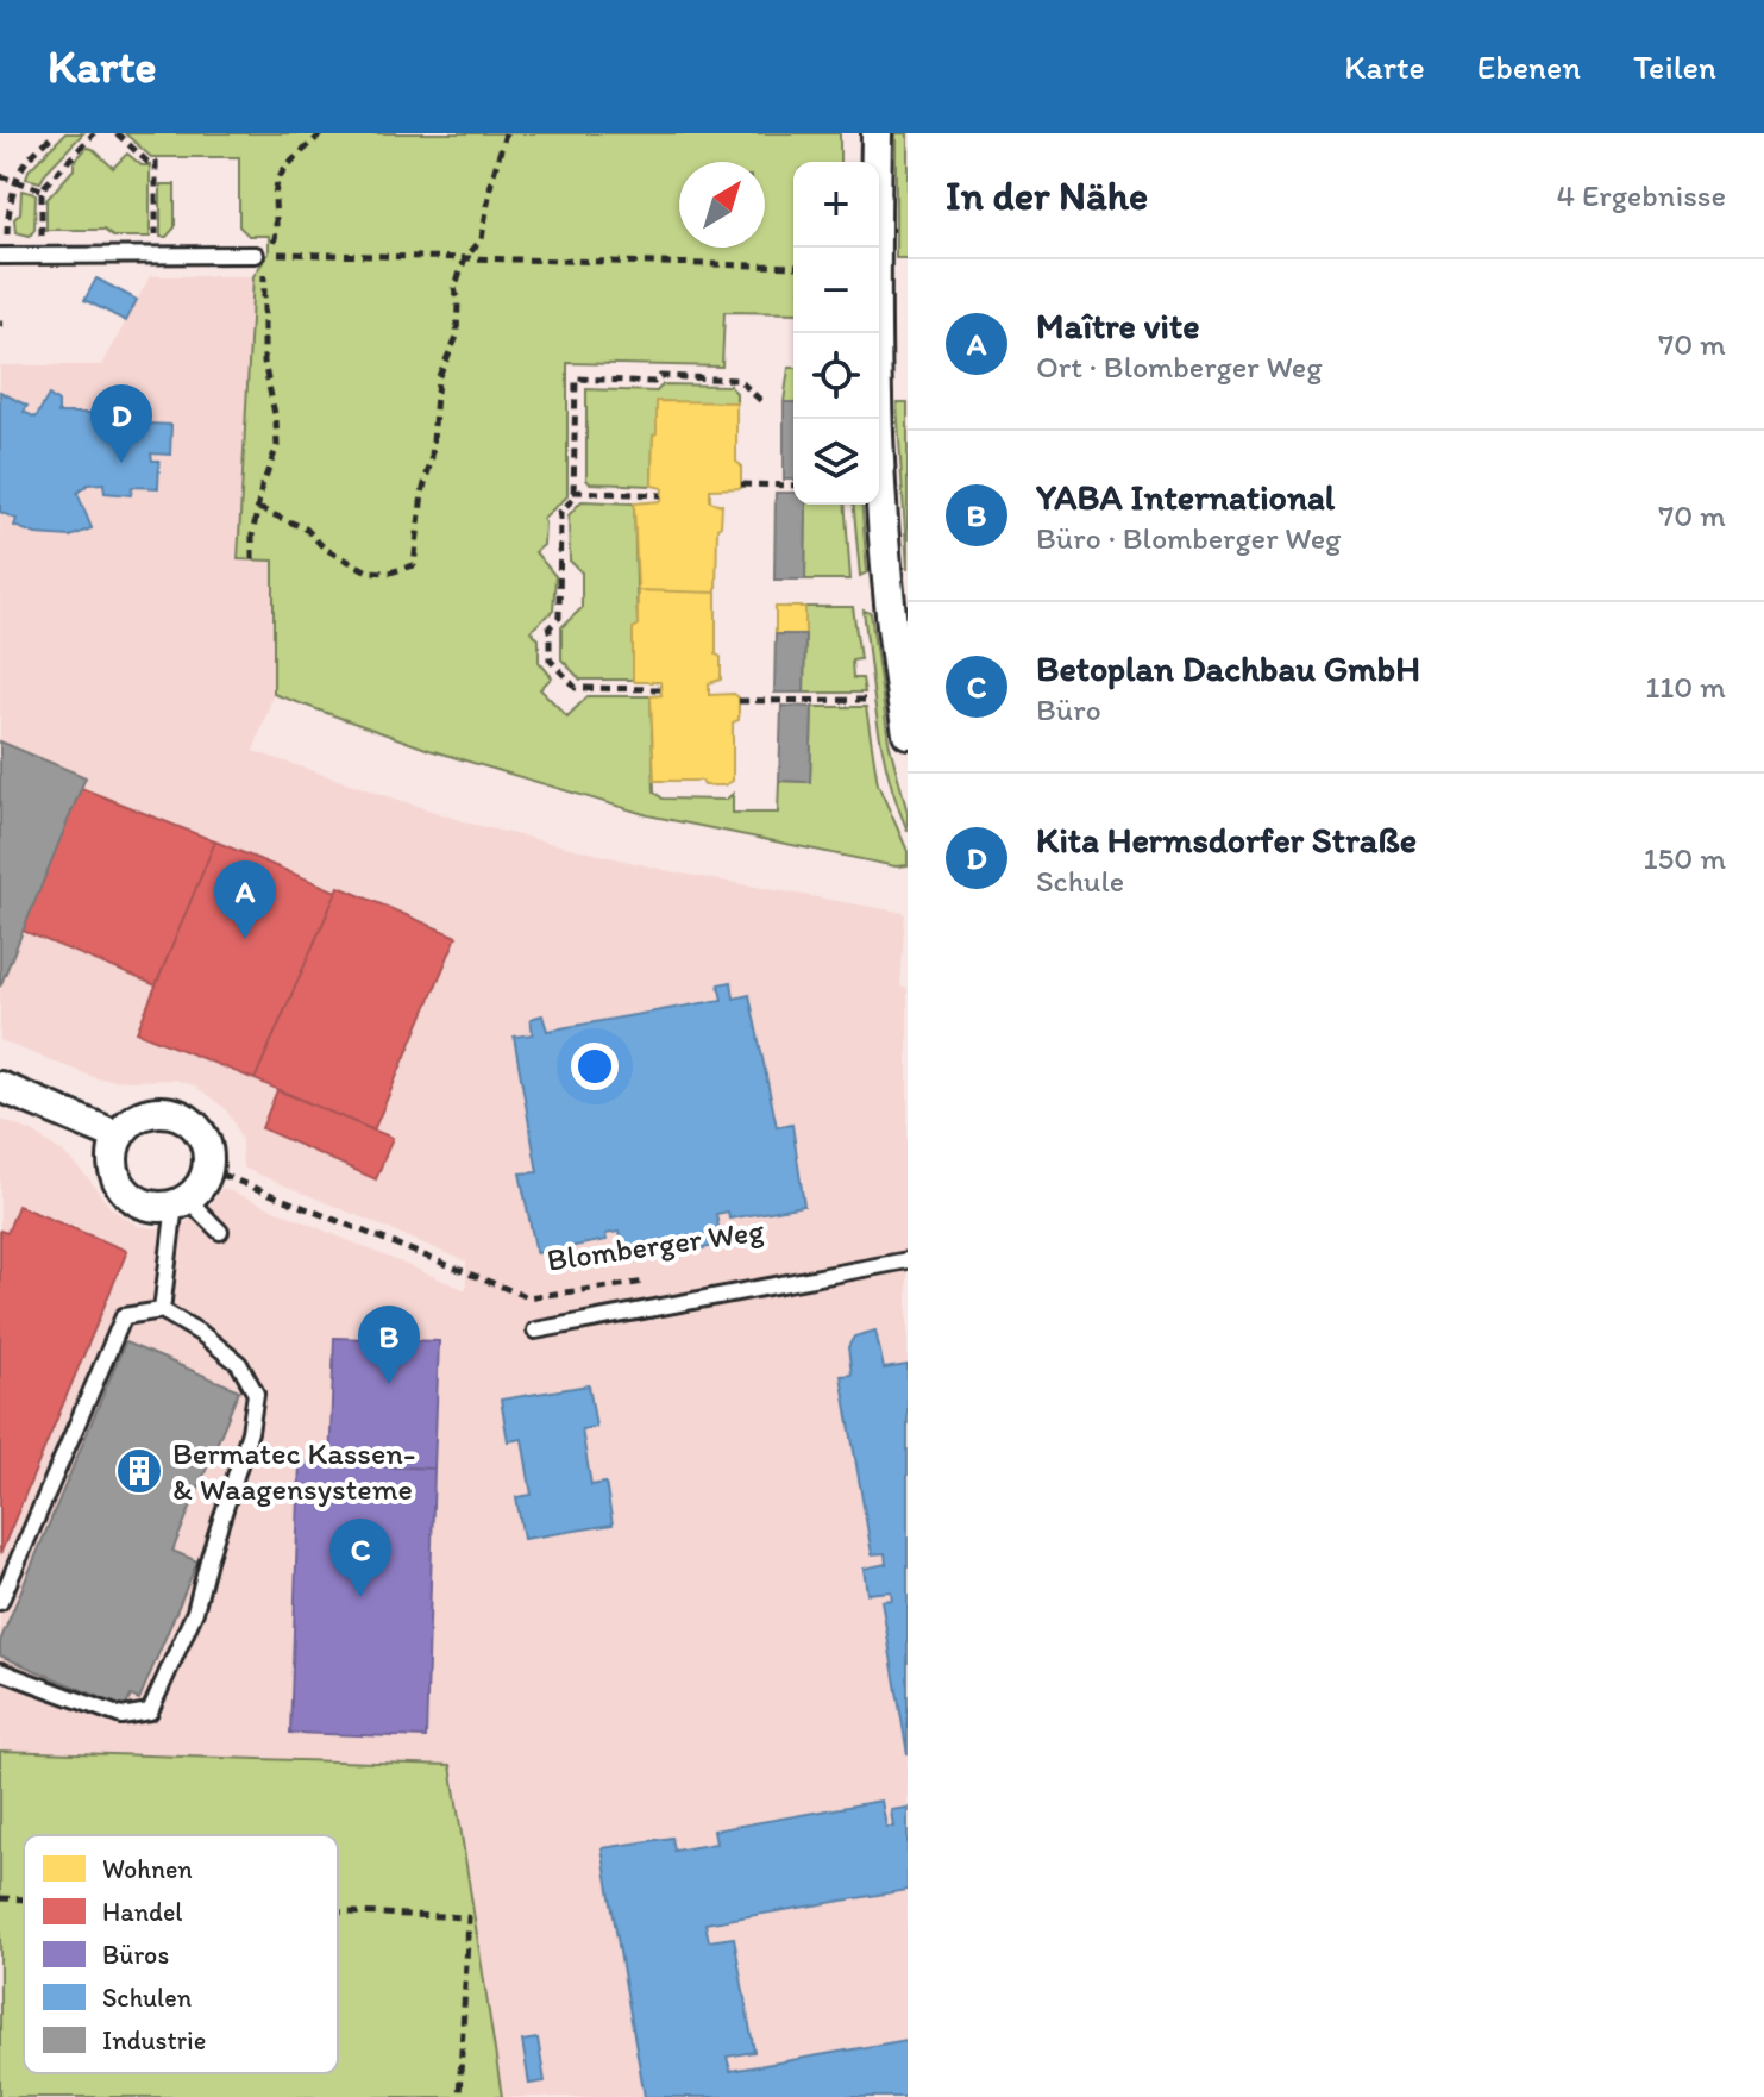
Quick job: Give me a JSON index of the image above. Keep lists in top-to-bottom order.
{
  "streets": {
    "path": ["Blomberger Weg"]
  },
  "places": {
    "building": ["Bermatec Kassen- & Waagensysteme"]
  },
  "legend": [
    "Wohnen",
    "Handel",
    "Büros",
    "Schulen",
    "Industrie"
  ],
  "north": "top right",
  "page": {
    "header": "Karte",
    "nav": ["Karte", "Ebenen", "Teilen"],
    "heading": ["In der Nähe", "4 Ergebnisse"],
    "map_buttons": ["+", "−"],
    "list": [
      {
        "mark": "A",
        "name": "Maître vite",
        "note": "Ort · Blomberger Weg",
        "value": "70 m"
      },
      {
        "mark": "B",
        "name": "YABA International",
        "note": "Büro · Blomberger Weg",
        "value": "70 m"
      },
      {
        "mark": "C",
        "name": "Betoplan Dachbau GmbH",
        "note": "Büro",
        "value": "110 m"
      },
      {
        "mark": "D",
        "name": "Kita Hermsdorfer Straße",
        "note": "Schule",
        "value": "150 m"
      }
    ],
    "pins": [
      "D",
      "A",
      "B",
      "C"
    ]
  }
}
